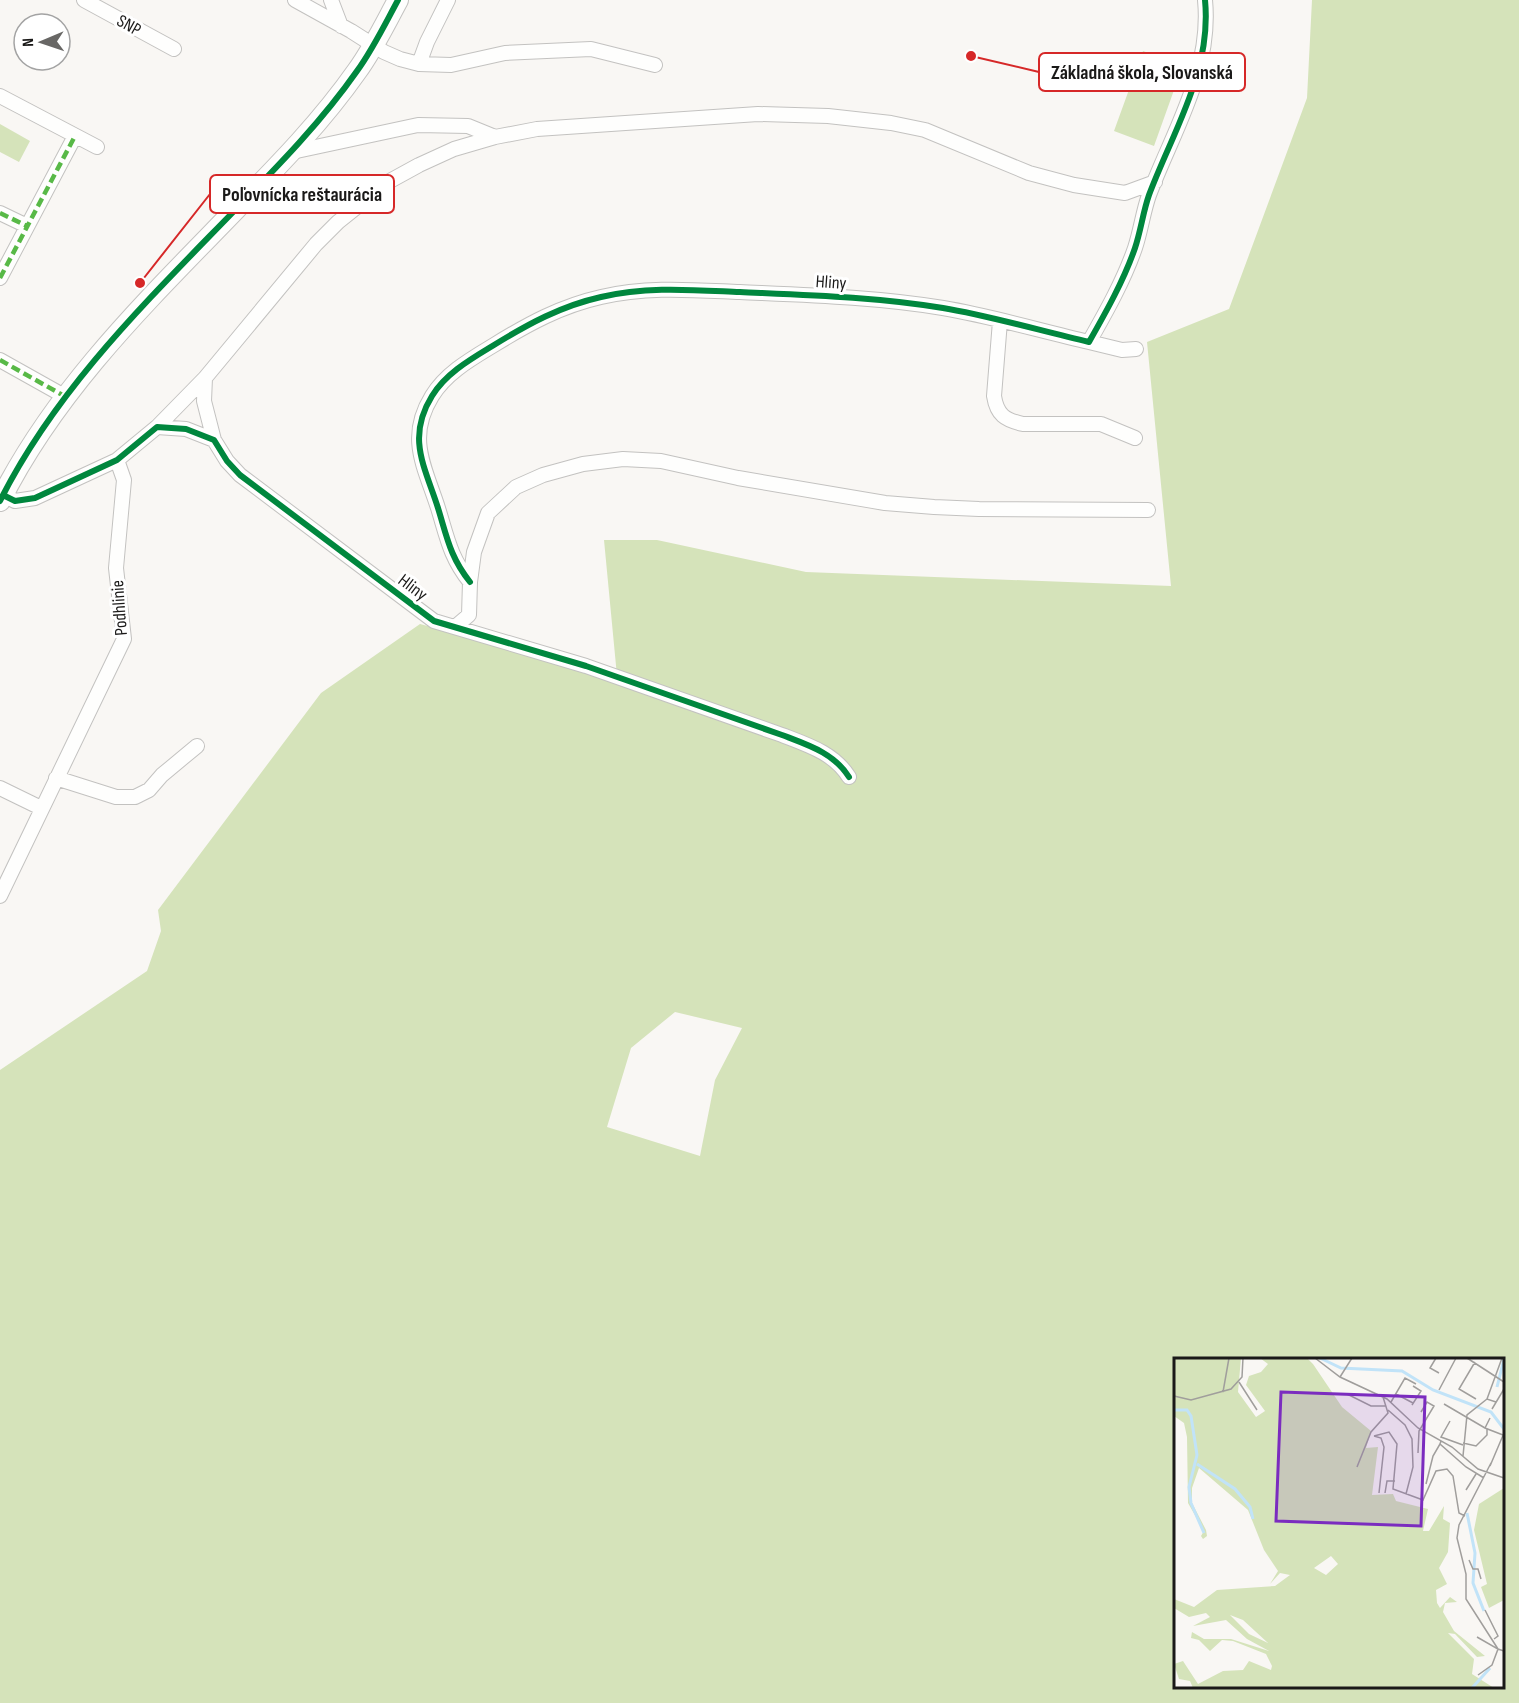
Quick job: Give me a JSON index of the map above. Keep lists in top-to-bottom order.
{
  "streets": {
    "street": ["SNP", "Hliny", "Podhlinie"]
  },
  "places": ["Základná škola, Slovanská", "Poľovnícka reštaurácia"],
  "north": "left"
}
